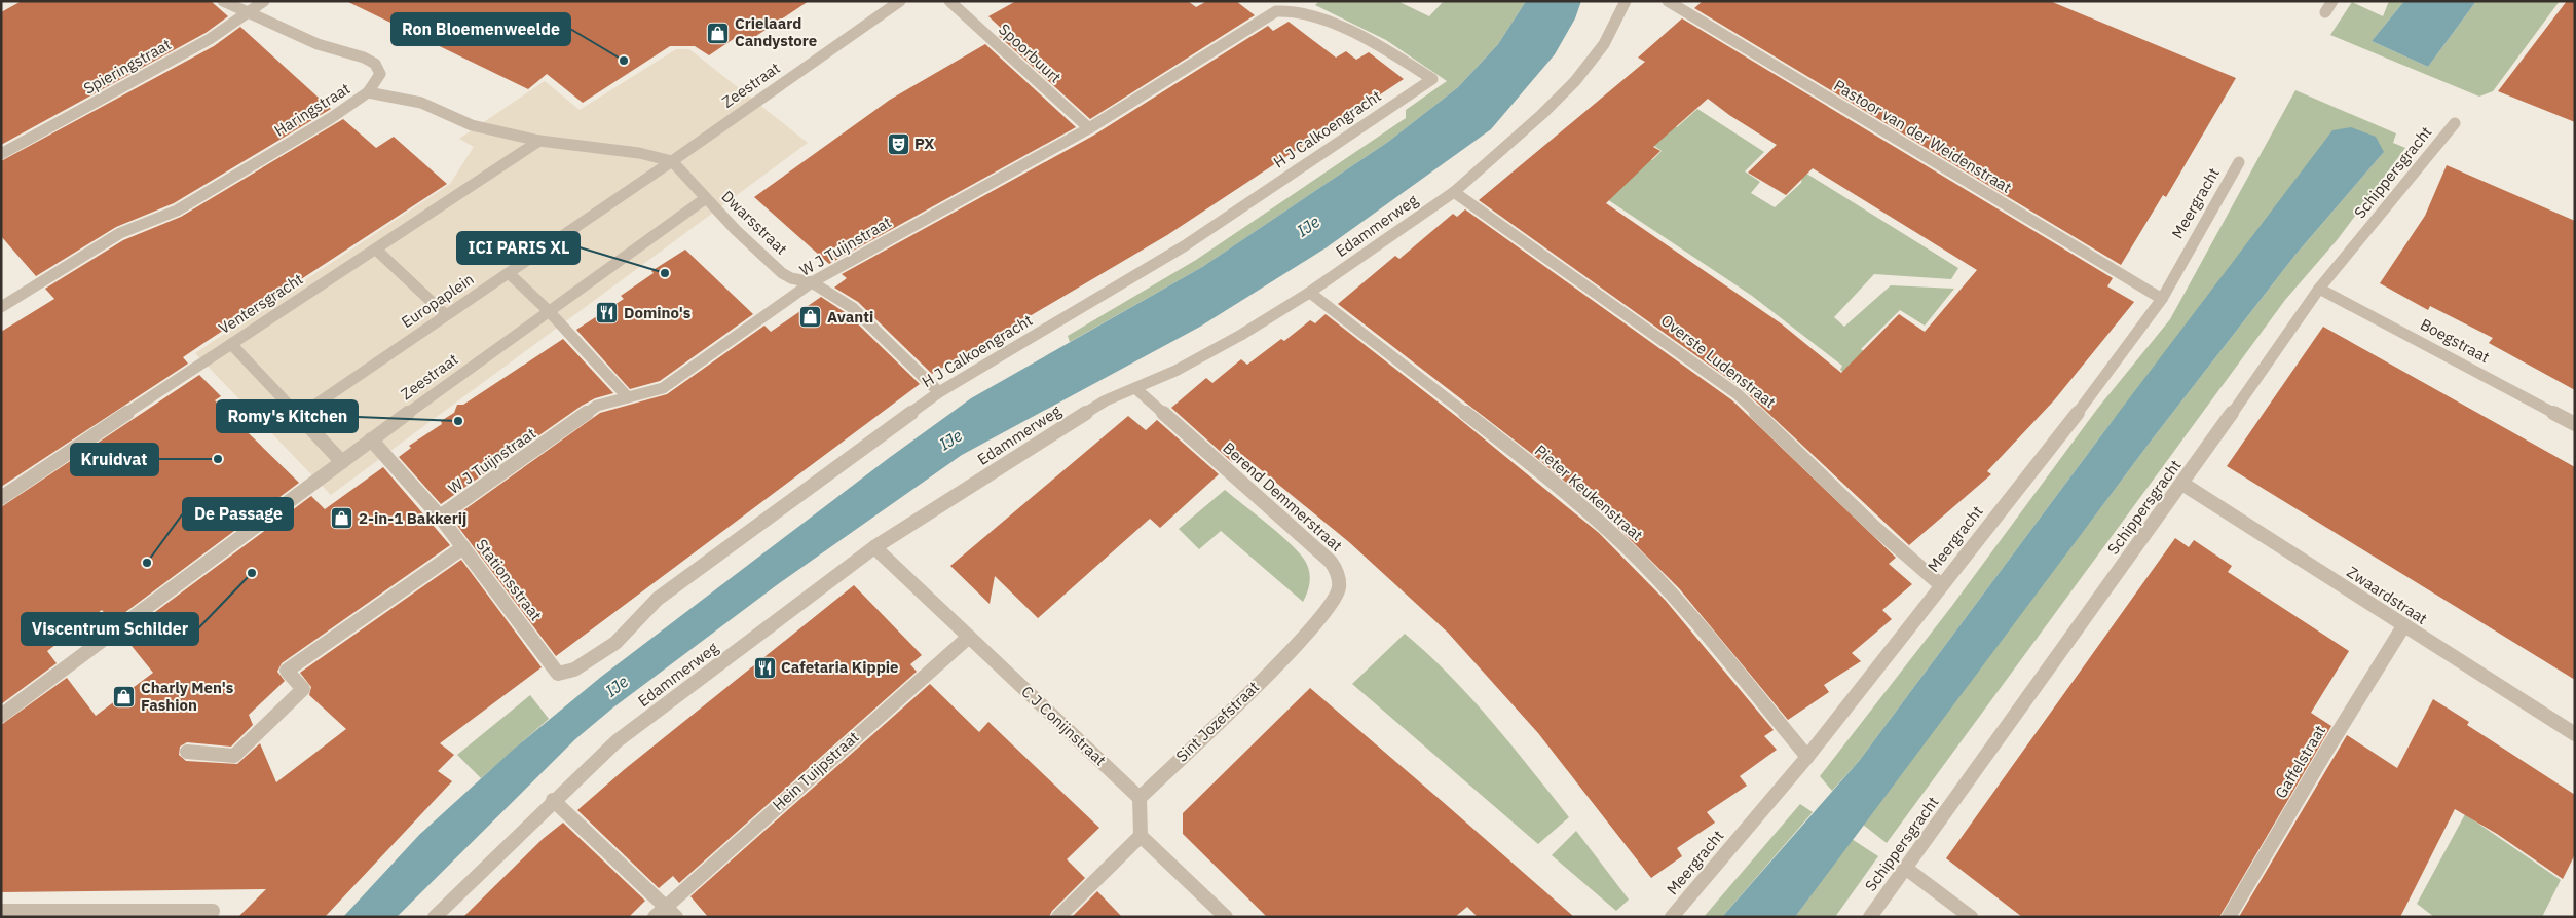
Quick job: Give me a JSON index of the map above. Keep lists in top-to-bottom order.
{
  "streets": {
    "street": [
      "Spoorbuurt",
      "Spieringstraat",
      "Zeestraat",
      "Haringstraat",
      "H J Calkoengracht",
      "Pastoor van der Weidenstraat",
      "Schippersgracht",
      "Meergracht",
      "Dwarsstraat",
      "Edammerweg",
      "W J Tuijnstraat",
      "Europaplein",
      "Ventersgracht",
      "Boegstraat",
      "Overste Ludenstraat",
      "Pieter Keukenstraat",
      "Berend Demmerstraat",
      "Stationsstraat",
      "Zwaardstraat",
      "Sint Jozefstraat",
      "C J Conijnstraat",
      "Gaffelstraat",
      "Hein Tuijpstraat"
    ]
  },
  "crossings": [
    ["Spoorbuurt", "W J Tuijnstraat"],
    ["Zeestraat", "Haringstraat"],
    ["Zeestraat", "Dwarsstraat"],
    ["Zeestraat", "Europaplein"],
    ["Zeestraat", "Stationsstraat"],
    ["Haringstraat", "Dwarsstraat"],
    ["Haringstraat", "Europaplein"],
    ["Haringstraat", "Ventersgracht"],
    ["H J Calkoengracht", "Dwarsstraat"],
    ["H J Calkoengracht", "W J Tuijnstraat"],
    ["H J Calkoengracht", "Stationsstraat"],
    ["Pastoor van der Weidenstraat", "Meergracht"],
    ["Schippersgracht", "Boegstraat"],
    ["Schippersgracht", "Zwaardstraat"],
    ["Meergracht", "Overste Ludenstraat"],
    ["Meergracht", "Pieter Keukenstraat"],
    ["Dwarsstraat", "W J Tuijnstraat"],
    ["Dwarsstraat", "Europaplein"],
    ["Edammerweg", "Overste Ludenstraat"],
    ["Edammerweg", "Pieter Keukenstraat"],
    ["Edammerweg", "Berend Demmerstraat"],
    ["Edammerweg", "C J Conijnstraat"],
    ["Edammerweg", "Hein Tuijpstraat"],
    ["W J Tuijnstraat", "Stationsstraat"],
    ["Berend Demmerstraat", "Sint Jozefstraat"],
    ["Zwaardstraat", "Gaffelstraat"],
    ["Sint Jozefstraat", "C J Conijnstraat"],
    ["C J Conijnstraat", "Hein Tuijpstraat"]
  ],
  "water": ["IJe"],
  "places": {
    "shop": [
      "Crielaard Candystore",
      "Avanti",
      "2-in-1 Bakkerij",
      "Charly Men's Fashion"
    ],
    "other": [
      "Ron Bloemenweelde",
      "ICI PARIS XL",
      "Romy's Kitchen",
      "Kruidvat",
      "De Passage",
      "Viscentrum Schilder"
    ],
    "theatre": ["PX"],
    "restaurant": ["Domino's", "Cafetaria Kippie"]
  }
}
